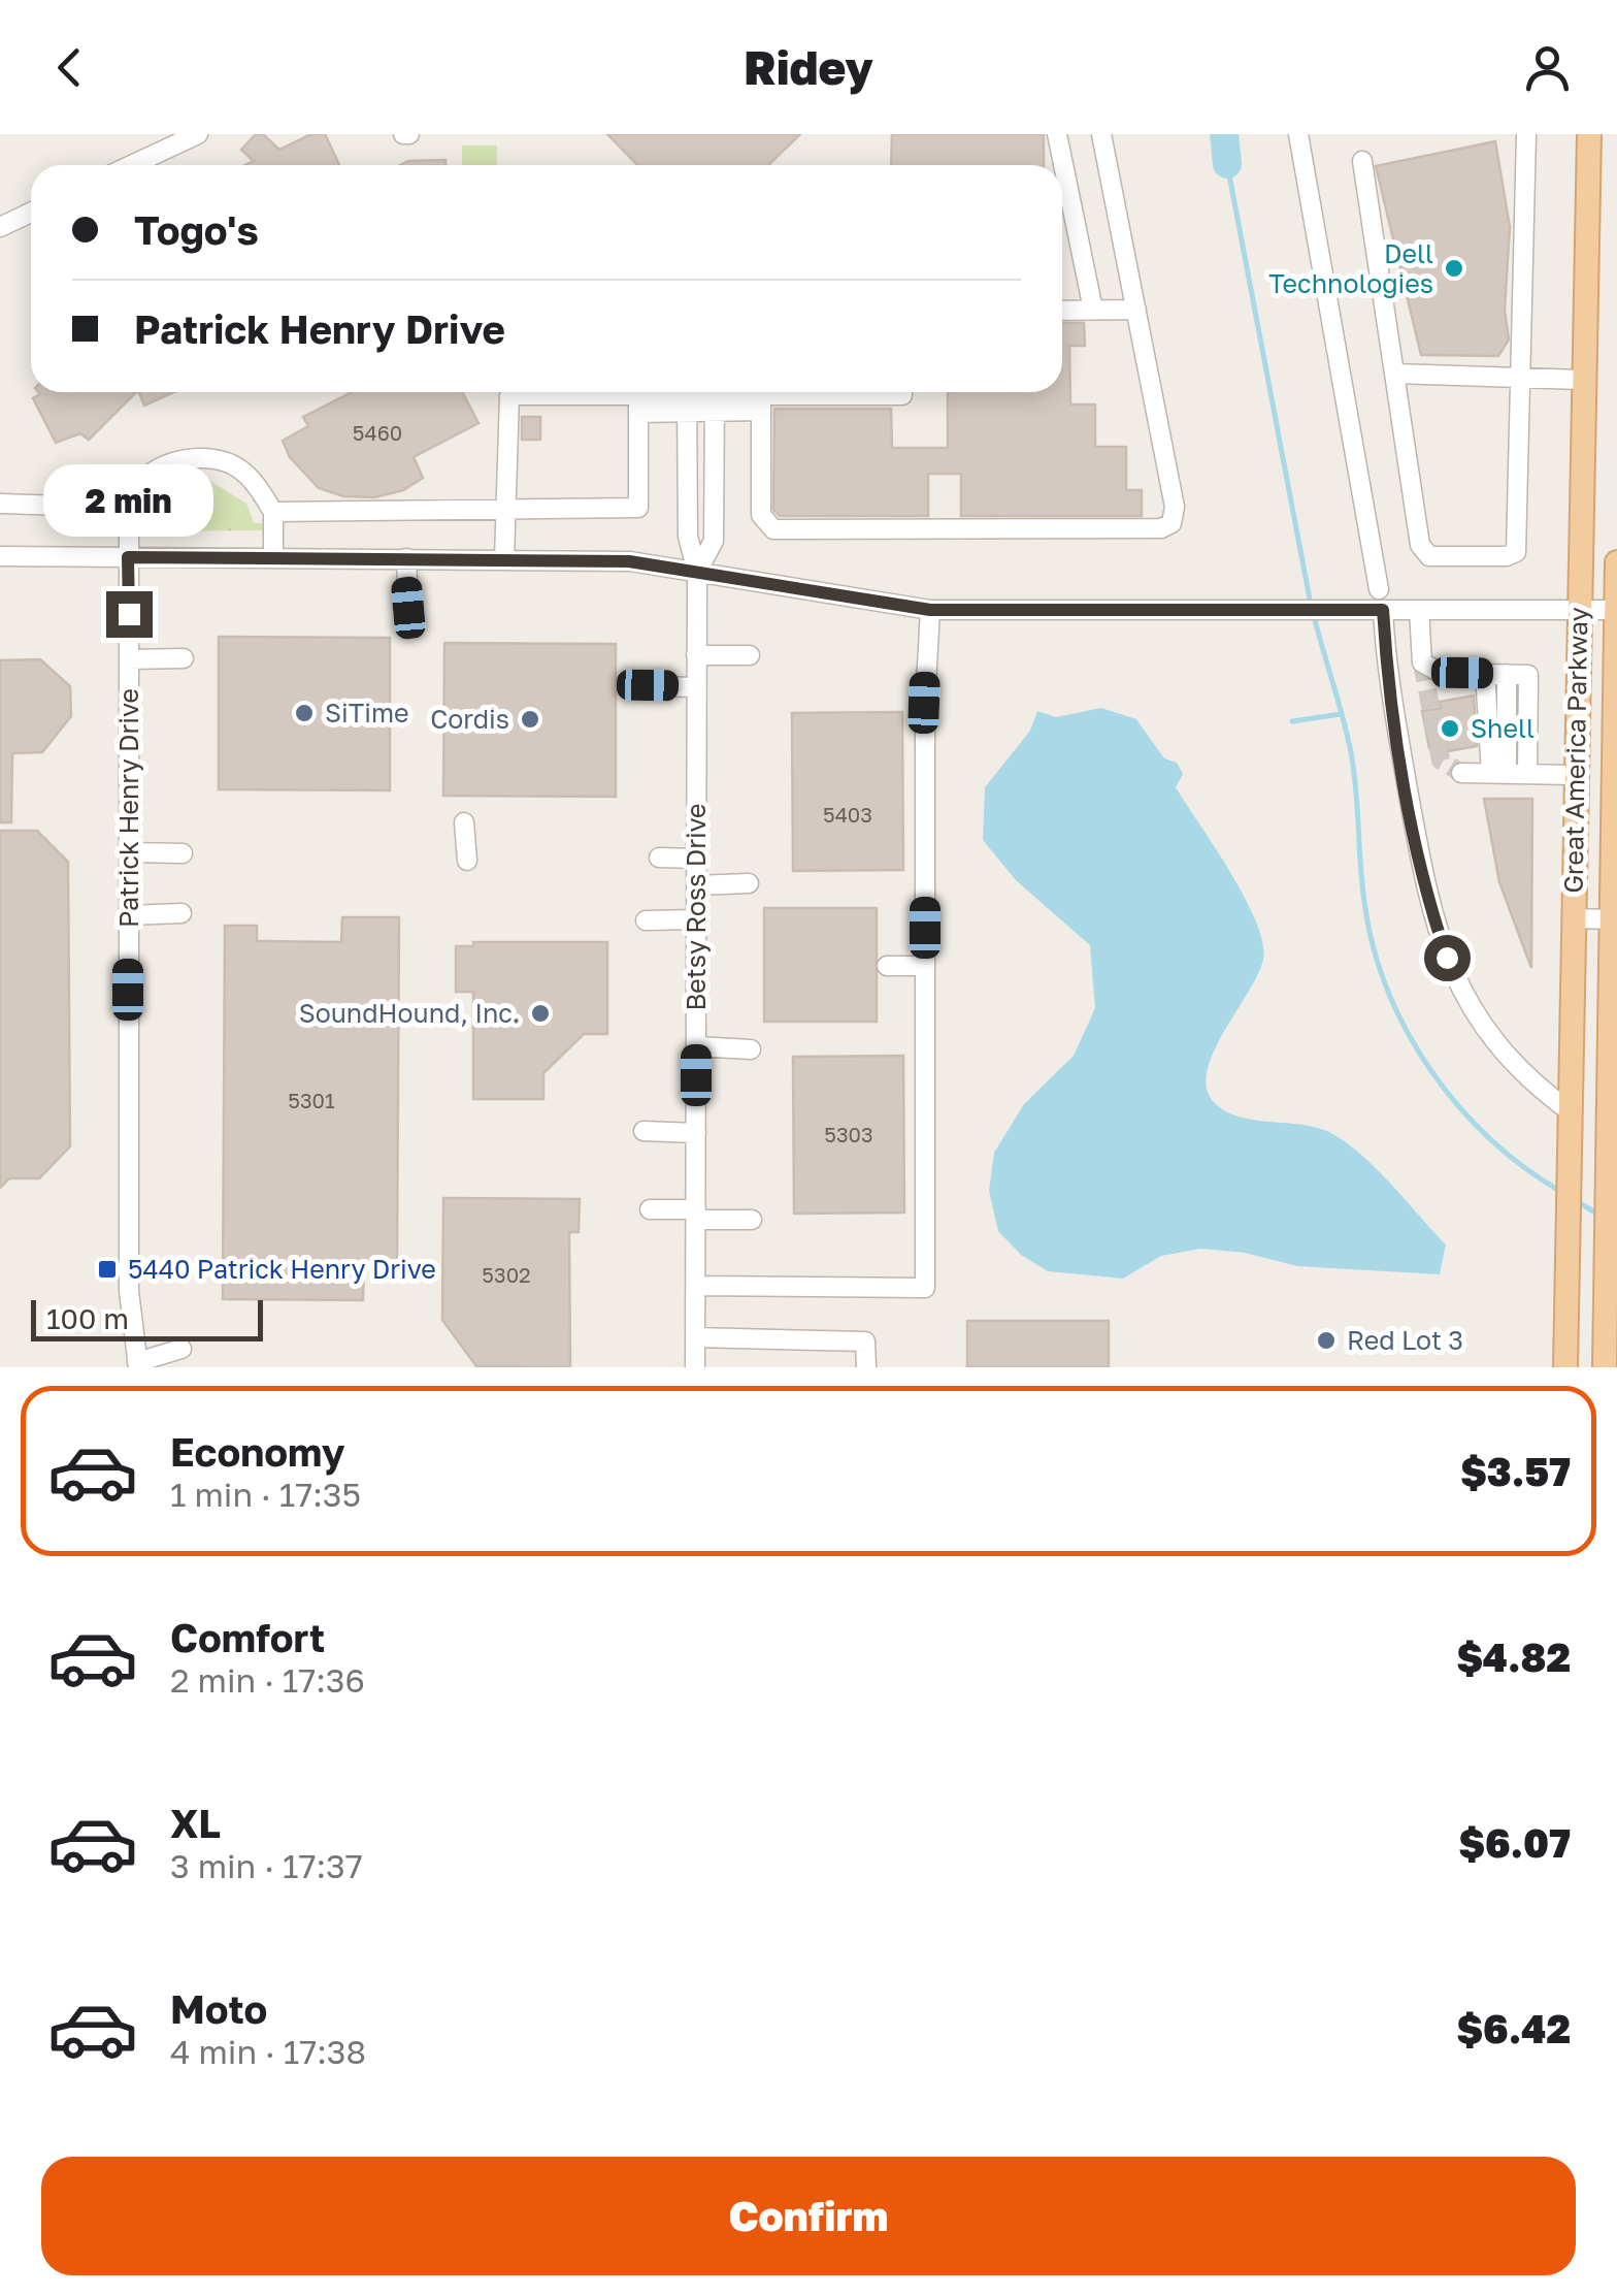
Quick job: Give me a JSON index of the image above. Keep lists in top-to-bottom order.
{
  "streets": {
    "main road": ["Great America Parkway"],
    "street": ["Patrick Henry Drive", "Betsy Ross Drive"]
  },
  "places": {
    "other": [
      "Dell Technologies",
      "SiTime",
      "Cordis",
      "Shell",
      "SoundHound, Inc.",
      "Red Lot 3"
    ],
    "transit": ["5440 Patrick Henry Drive"]
  },
  "house_numbers": [
    "5460",
    "5403",
    "5301",
    "5303",
    "5302"
  ],
  "scale_bar": "100 m",
  "page": {
    "header": "Ridey",
    "banner": ["Togo's", "Patrick Henry Drive"],
    "bubble": "2 min",
    "scale": "100 m",
    "list": [
      {
        "name": "Economy",
        "note": "1 min · 17:35",
        "value": "$3.57"
      },
      {
        "name": "Comfort",
        "note": "2 min · 17:36",
        "value": "$4.82"
      },
      {
        "name": "XL",
        "note": "3 min · 17:37",
        "value": "$6.07"
      },
      {
        "name": "Moto",
        "note": "4 min · 17:38",
        "value": "$6.42"
      }
    ],
    "buttons": "Confirm"
  }
}
